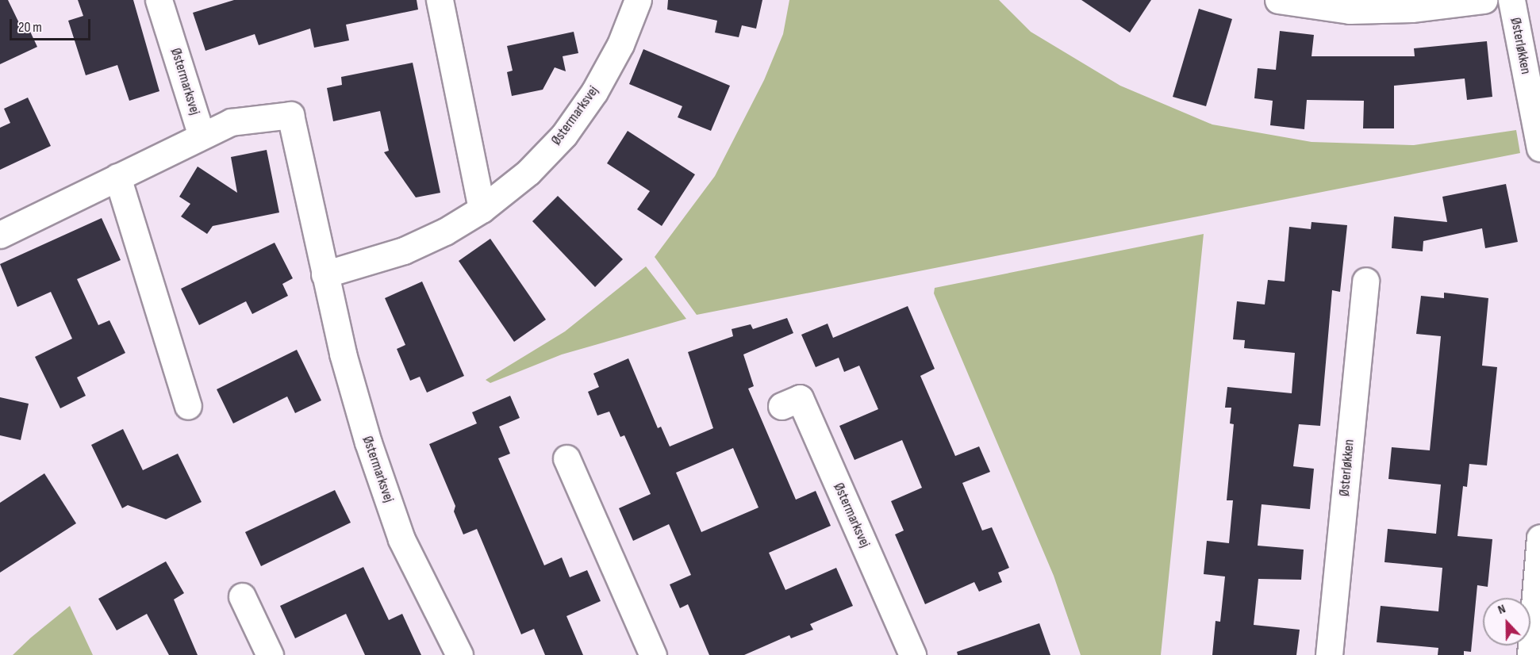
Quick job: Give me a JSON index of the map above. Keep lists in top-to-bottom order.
{
  "streets": {
    "street": ["Østerløkken", "Østermarksvej"]
  },
  "scale_bar": "20 m",
  "north": "top"
}
